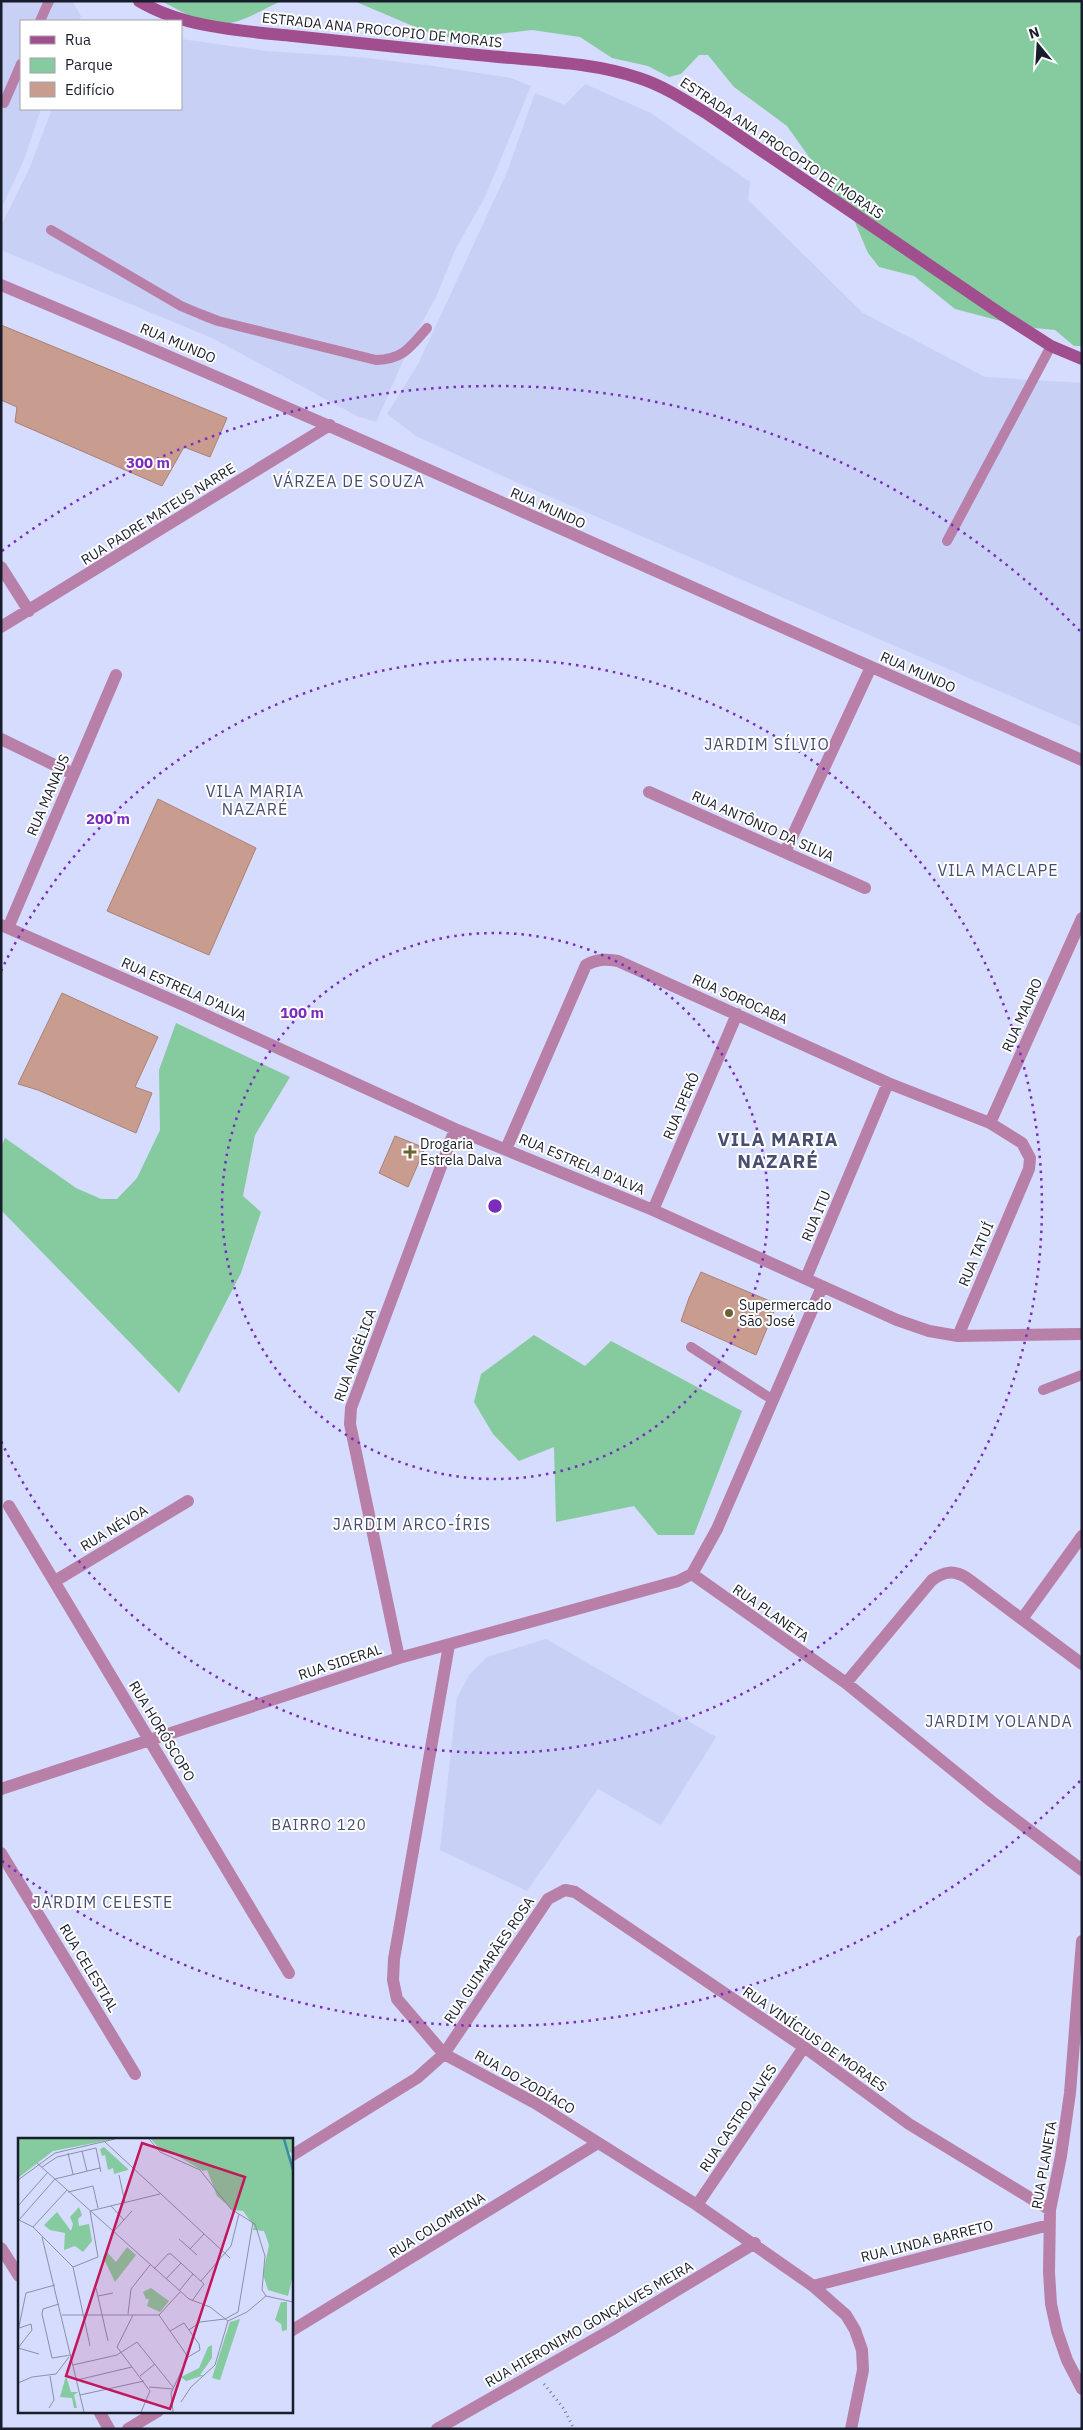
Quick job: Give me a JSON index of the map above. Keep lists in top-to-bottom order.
{
  "streets": {
    "street": [
      "ESTRADA ANA PROCOPIO DE MORAIS",
      "RUA MUNDO",
      "RUA PADRE MATEUS NARRE",
      "RUA MANAUS",
      "RUA ANTÔNIO DA SILVA",
      "RUA ESTRELA D'ALVA",
      "RUA SOROCABA",
      "RUA MAURO",
      "RUA IPERÓ",
      "RUA ITU",
      "RUA TATUÍ",
      "RUA ANGÉLICA",
      "RUA NÉVOA",
      "RUA PLANETA",
      "RUA SIDERAL",
      "RUA HORÓSCOPO",
      "RUA GUIMARÃES ROSA",
      "RUA CELESTIAL",
      "RUA VINÍCIUS DE MORAES",
      "RUA DO ZODÍACO",
      "RUA CASTRO ALVES",
      "RUA COLOMBINA",
      "RUA LINDA BARRETO",
      "RUA HIERONIMO GONÇALVES MEIRA"
    ]
  },
  "crossings": [
    ["RUA MUNDO", "RUA PADRE MATEUS NARRE"],
    ["RUA MANAUS", "RUA ESTRELA D'ALVA"],
    ["RUA ESTRELA D'ALVA", "RUA SOROCABA"],
    ["RUA ESTRELA D'ALVA", "RUA IPERÓ"],
    ["RUA ESTRELA D'ALVA", "RUA ITU"],
    ["RUA ESTRELA D'ALVA", "RUA TATUÍ"],
    ["RUA ESTRELA D'ALVA", "RUA ANGÉLICA"],
    ["RUA SOROCABA", "RUA MAURO"],
    ["RUA SOROCABA", "RUA IPERÓ"],
    ["RUA SOROCABA", "RUA ITU"],
    ["RUA SOROCABA", "RUA TATUÍ"],
    ["RUA ANGÉLICA", "RUA SIDERAL"],
    ["RUA NÉVOA", "RUA HORÓSCOPO"],
    ["RUA PLANETA", "RUA SIDERAL"],
    ["RUA PLANETA", "RUA VINÍCIUS DE MORAES"],
    ["RUA PLANETA", "RUA LINDA BARRETO"],
    ["RUA SIDERAL", "RUA HORÓSCOPO"],
    ["RUA SIDERAL", "RUA DO ZODÍACO"],
    ["RUA GUIMARÃES ROSA", "RUA VINÍCIUS DE MORAES"],
    ["RUA GUIMARÃES ROSA", "RUA DO ZODÍACO"],
    ["RUA VINÍCIUS DE MORAES", "RUA CASTRO ALVES"],
    ["RUA DO ZODÍACO", "RUA CASTRO ALVES"],
    ["RUA DO ZODÍACO", "RUA COLOMBINA"],
    ["RUA DO ZODÍACO", "RUA LINDA BARRETO"],
    ["RUA DO ZODÍACO", "RUA HIERONIMO GONÇALVES MEIRA"]
  ],
  "districts": [
    "VÁRZEA DE SOUZA",
    "JARDIM SÍLVIO",
    "VILA MARIA NAZARÉ",
    "VILA MACLAPE",
    "VILA MARIA NAZARÉ",
    "JARDIM ARCO-ÍRIS",
    "JARDIM YOLANDA",
    "BAIRRO 120",
    "JARDIM CELESTE"
  ],
  "places": {
    "health": ["Drogaria Estrela Dalva"],
    "other": ["Supermercado São José"]
  },
  "legend": ["Rua", "Parque", "Edifício"],
  "north": "top",
  "rings": ["300 m", "200 m", "100 m"]
}
